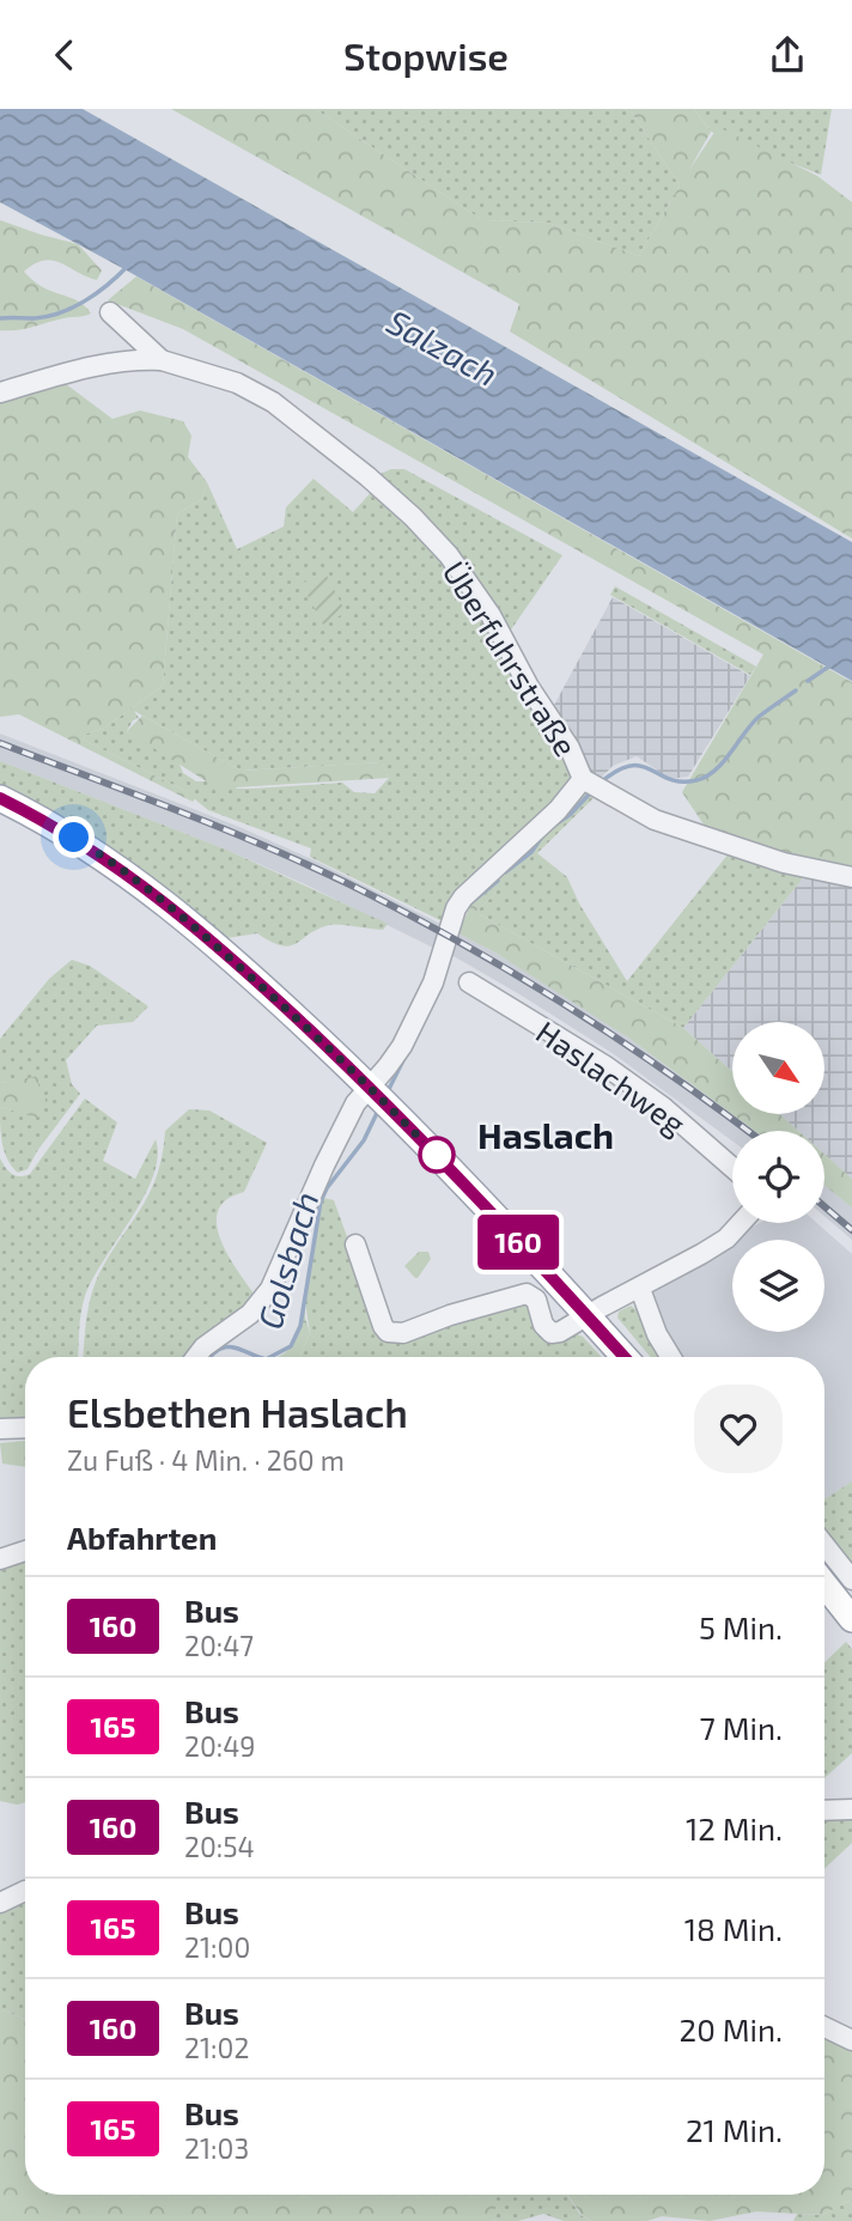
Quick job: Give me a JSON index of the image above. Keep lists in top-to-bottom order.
{
  "streets": {
    "street": ["Überfuhrstraße", "Haslachweg"]
  },
  "districts": ["Haslach"],
  "water": ["Salzach", "Golsbach"],
  "lines": ["bus line 160"],
  "north": "bottom right",
  "page": {
    "header": "Stopwise",
    "on_map": "160",
    "heading": [
      ["Elsbethen Haslach", "Zu Fuß · 4 Min. · 260 m"],
      "Abfahrten"
    ],
    "list": [
      {
        "mark": "160",
        "name": "Bus",
        "note": "20:47",
        "value": "5 Min."
      },
      {
        "mark": "165",
        "name": "Bus",
        "note": "20:49",
        "value": "7 Min."
      },
      {
        "mark": "160",
        "name": "Bus",
        "note": "20:54",
        "value": "12 Min."
      },
      {
        "mark": "165",
        "name": "Bus",
        "note": "21:00",
        "value": "18 Min."
      },
      {
        "mark": "160",
        "name": "Bus",
        "note": "21:02",
        "value": "20 Min."
      },
      {
        "mark": "165",
        "name": "Bus",
        "note": "21:03",
        "value": "21 Min."
      }
    ]
  }
}
